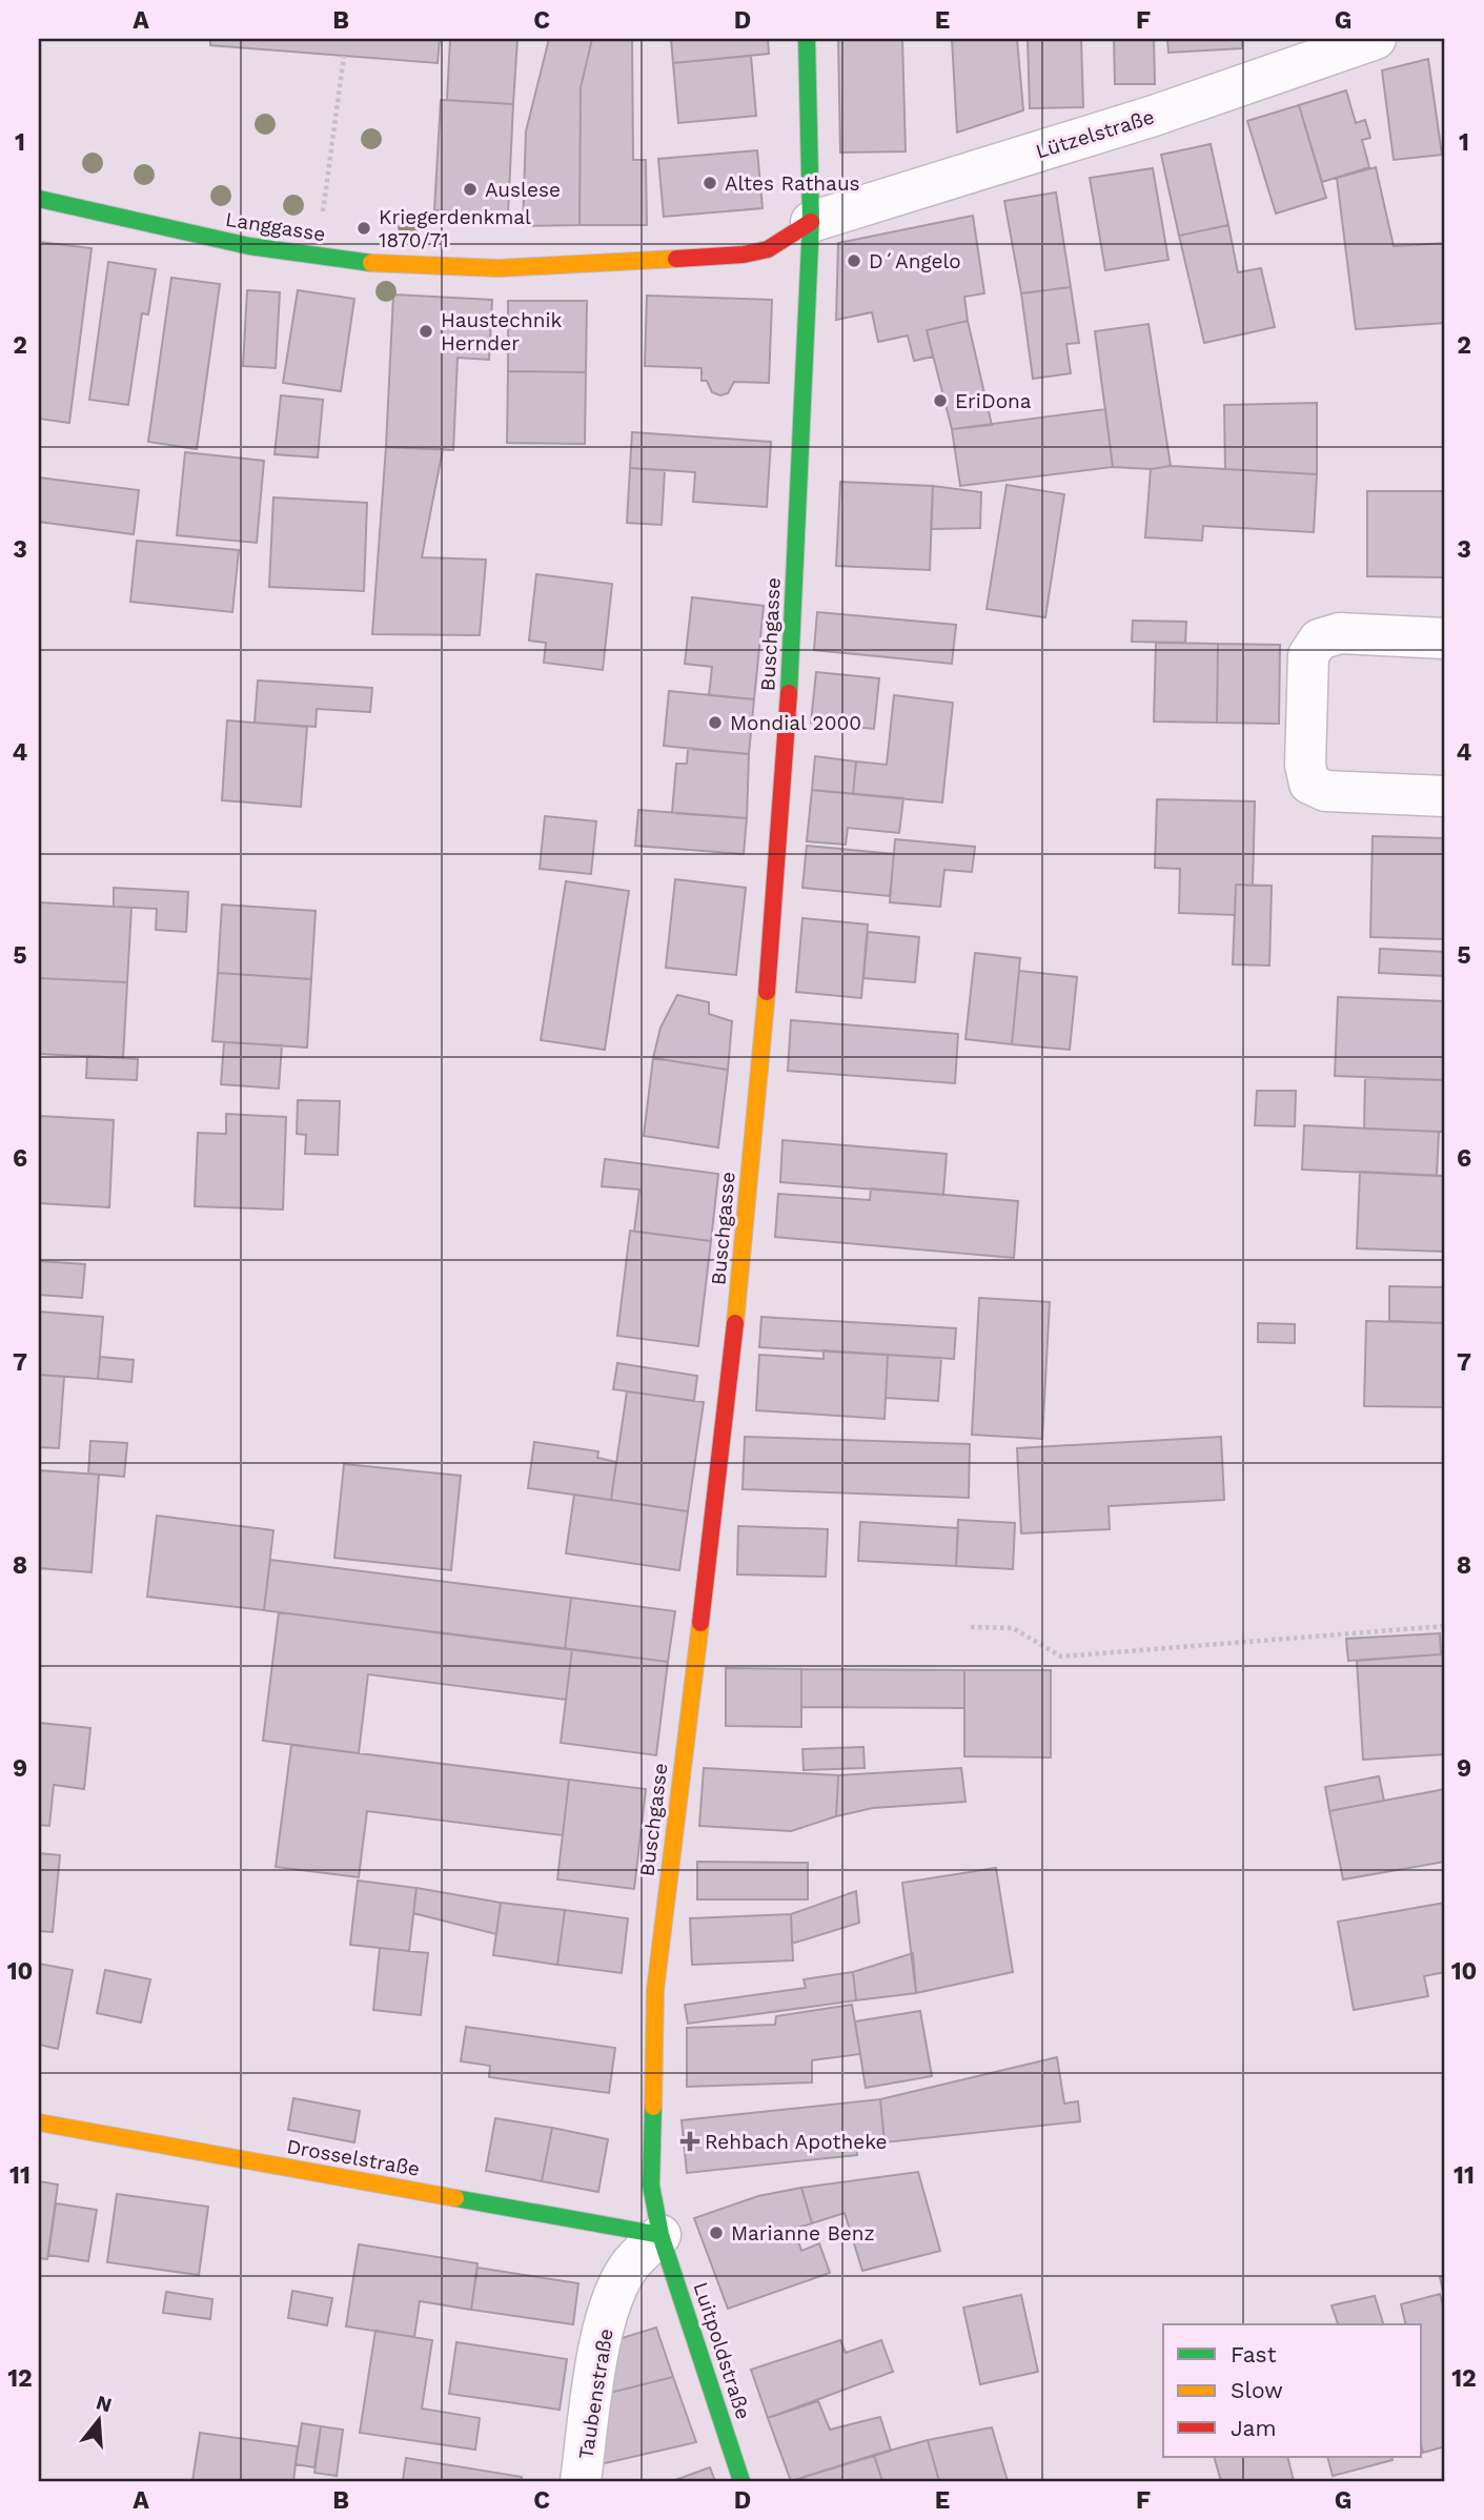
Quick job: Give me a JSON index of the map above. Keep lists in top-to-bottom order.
{
  "streets": {
    "street": [
      "Lützelstraße",
      "Langgasse",
      "Buschgasse",
      "Drosselstraße",
      "Luitpoldstraße",
      "Taubenstraße"
    ]
  },
  "crossings": [
    ["Lützelstraße", "Langgasse"],
    ["Lützelstraße", "Buschgasse"],
    ["Langgasse", "Buschgasse"],
    ["Buschgasse", "Drosselstraße"],
    ["Buschgasse", "Luitpoldstraße"],
    ["Buschgasse", "Taubenstraße"],
    ["Drosselstraße", "Luitpoldstraße"],
    ["Drosselstraße", "Taubenstraße"],
    ["Luitpoldstraße", "Taubenstraße"]
  ],
  "places": {
    "other": [
      "Altes Rathaus",
      "Auslese",
      "Kriegerdenkmal 1870/71",
      "D´Angelo",
      "Haustechnik Hernder",
      "EriDona",
      "Mondial 2000",
      "Marianne Benz"
    ],
    "health": ["Rehbach Apotheke"]
  },
  "legend": ["Fast", "Slow", "Jam"],
  "north": "top",
  "grid": {
    "columns": [
      "A",
      "B",
      "C",
      "D",
      "E",
      "F",
      "G"
    ],
    "rows": [
      "1",
      "2",
      "3",
      "4",
      "5",
      "6",
      "7",
      "8",
      "9",
      "10",
      "11",
      "12"
    ]
  }
}
